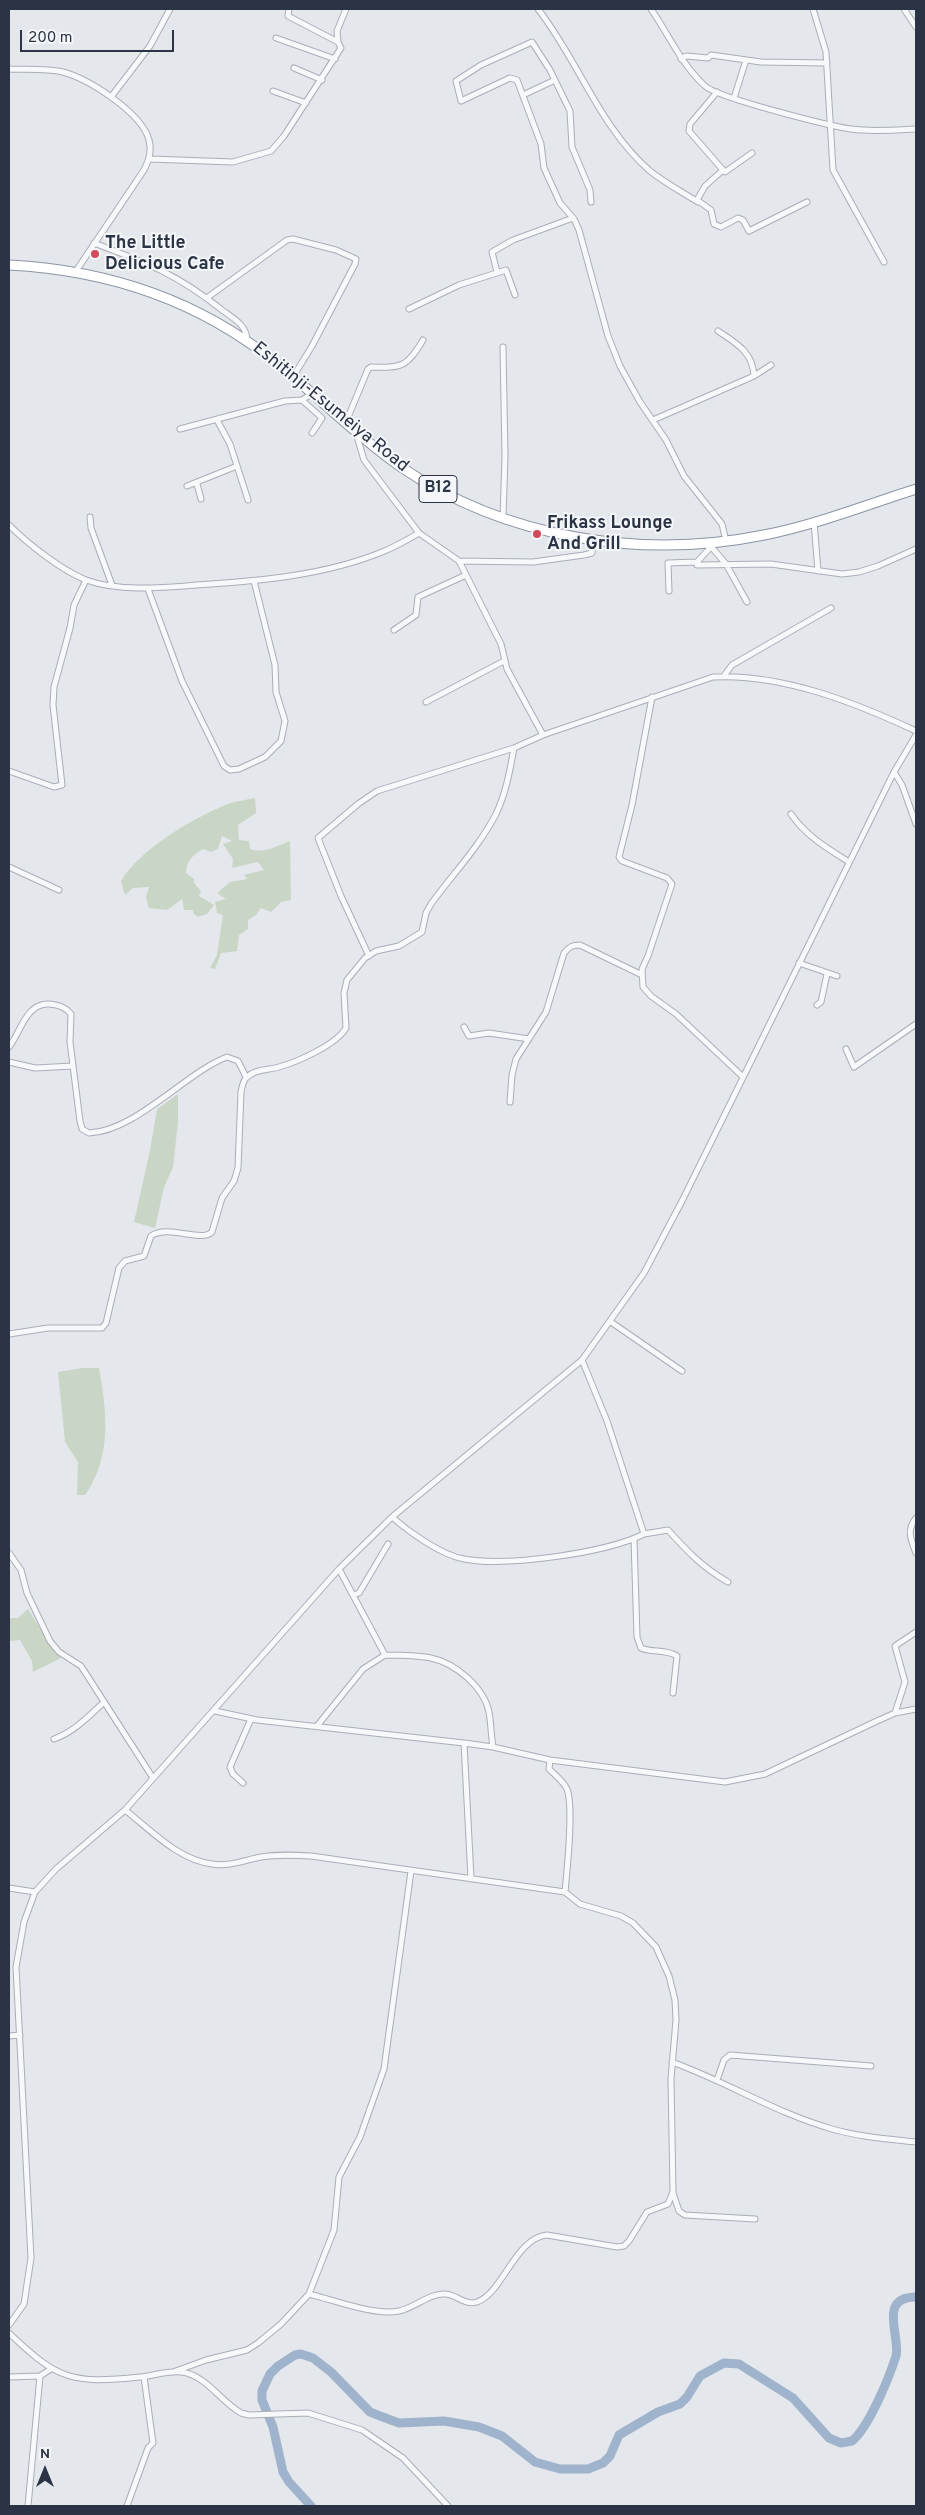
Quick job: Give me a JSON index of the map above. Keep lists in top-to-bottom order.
{
  "streets": {
    "highway": ["Eshitinji-Esumeiya Road", "B12"]
  },
  "places": ["The Little Delicious Cafe", "Frikass Lounge And Grill"],
  "scale_bar": "200 m",
  "north": "top"
}
